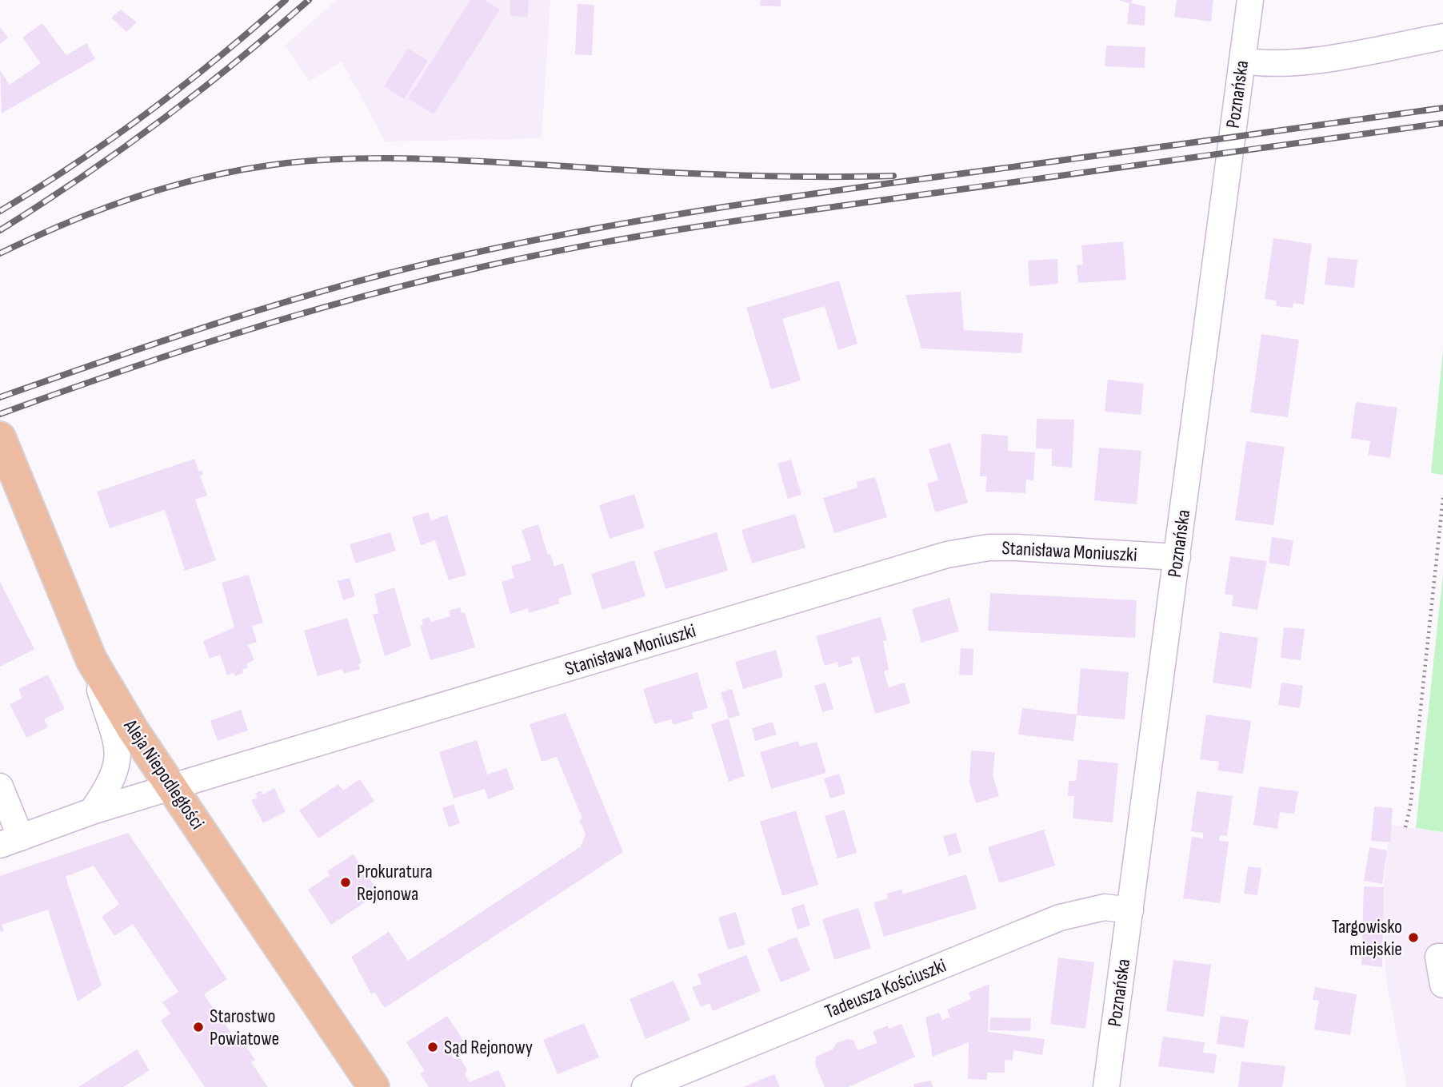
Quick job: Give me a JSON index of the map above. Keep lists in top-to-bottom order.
{
  "streets": {
    "main road": ["Aleja Niepodległości"],
    "street": ["Poznańska", "Stanisława Moniuszki", "Tadeusza Kościuszki"]
  },
  "crossings": [
    ["Poznańska", "Stanisława Moniuszki"],
    ["Poznańska", "Tadeusza Kościuszki"],
    ["Stanisława Moniuszki", "Aleja Niepodległości"]
  ],
  "places": [
    "Prokuratura Rejonowa",
    "Targowisko miejskie",
    "Starostwo Powiatowe",
    "Sąd Rejonowy"
  ]
}
